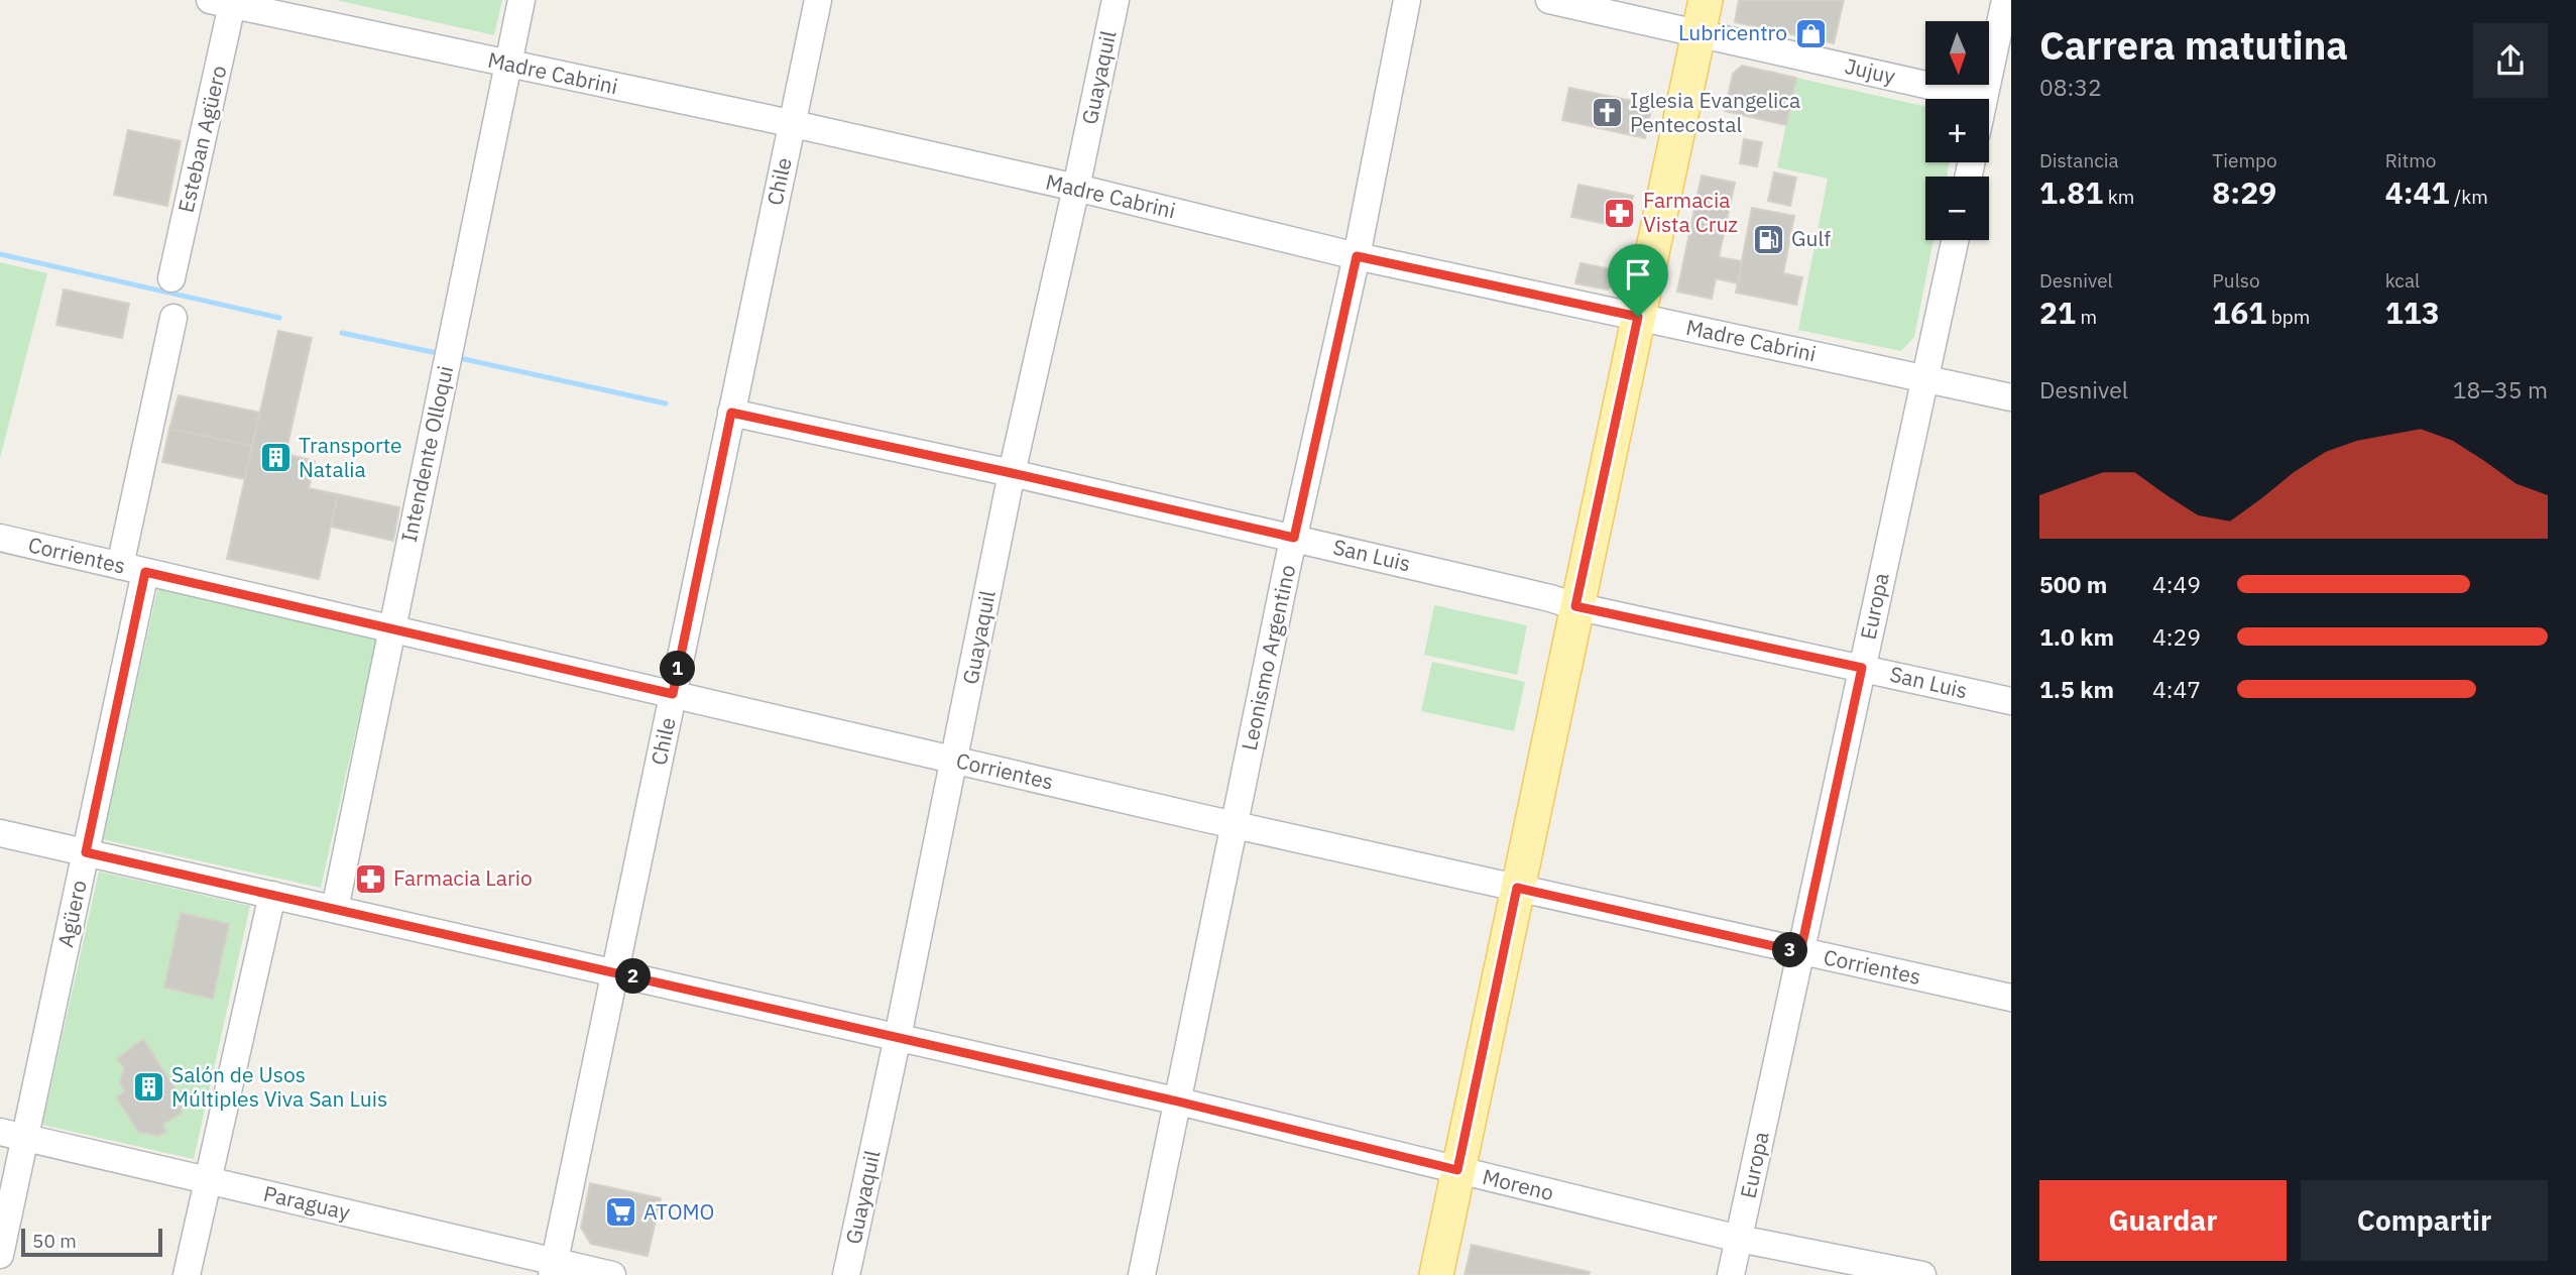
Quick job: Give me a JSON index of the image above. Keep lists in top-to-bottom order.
{
  "streets": {
    "street": [
      "Jujuy",
      "Madre Cabrini",
      "Guayaquil",
      "Esteban Agüero",
      "Chile",
      "Intendente Olloqui",
      "Corrientes",
      "San Luis",
      "Europa",
      "Leonismo Argentino",
      "Agüero",
      "Moreno",
      "Paraguay"
    ]
  },
  "crossings": [
    ["Madre Cabrini", "Guayaquil"],
    ["Madre Cabrini", "Esteban Agüero"],
    ["Madre Cabrini", "Chile"],
    ["Madre Cabrini", "Intendente Olloqui"],
    ["Madre Cabrini", "Europa"],
    ["Madre Cabrini", "Leonismo Argentino"],
    ["Guayaquil", "Corrientes"],
    ["Guayaquil", "San Luis"],
    ["Guayaquil", "Moreno"],
    ["Chile", "Corrientes"],
    ["Chile", "San Luis"],
    ["Chile", "Moreno"],
    ["Chile", "Paraguay"],
    ["Intendente Olloqui", "Corrientes"],
    ["Intendente Olloqui", "Moreno"],
    ["Corrientes", "Europa"],
    ["Corrientes", "Leonismo Argentino"],
    ["Corrientes", "Agüero"],
    ["San Luis", "Europa"],
    ["San Luis", "Leonismo Argentino"],
    ["Europa", "Moreno"],
    ["Leonismo Argentino", "Moreno"],
    ["Agüero", "Moreno"],
    ["Agüero", "Paraguay"]
  ],
  "places": {
    "shop": ["Lubricentro"],
    "church": ["Iglesia Evangelica Pentecostal"],
    "pharmacy": ["Farmacia Vista Cruz", "Farmacia Lario"],
    "fuel station": ["Gulf"],
    "building": ["Transporte Natalia", "Salón de Usos Múltiples Viva San Luis"],
    "supermarket": ["ATOMO"]
  },
  "scale_bar": "50 m",
  "north": "bottom",
  "page": {
    "heading": ["Carrera matutina", "08:32"],
    "map_buttons": ["+", "−"],
    "stats": [
      ["Distancia", "1.81 km"],
      ["Tiempo", "8:29"],
      ["Ritmo", "4:41 /km"],
      ["Desnivel", "21 m"],
      ["Pulso", "161 bpm"],
      ["kcal", "113"]
    ],
    "chart": ["Desnivel", "18–35 m"],
    "list": [
      {
        "name": "500 m",
        "note": "4:49"
      },
      {
        "name": "1.0 km",
        "note": "4:29"
      },
      {
        "name": "1.5 km",
        "note": "4:47"
      }
    ],
    "pins": ["1", "3", "2"],
    "buttons": ["Guardar", "Compartir"],
    "scale": "50 m"
  }
}
